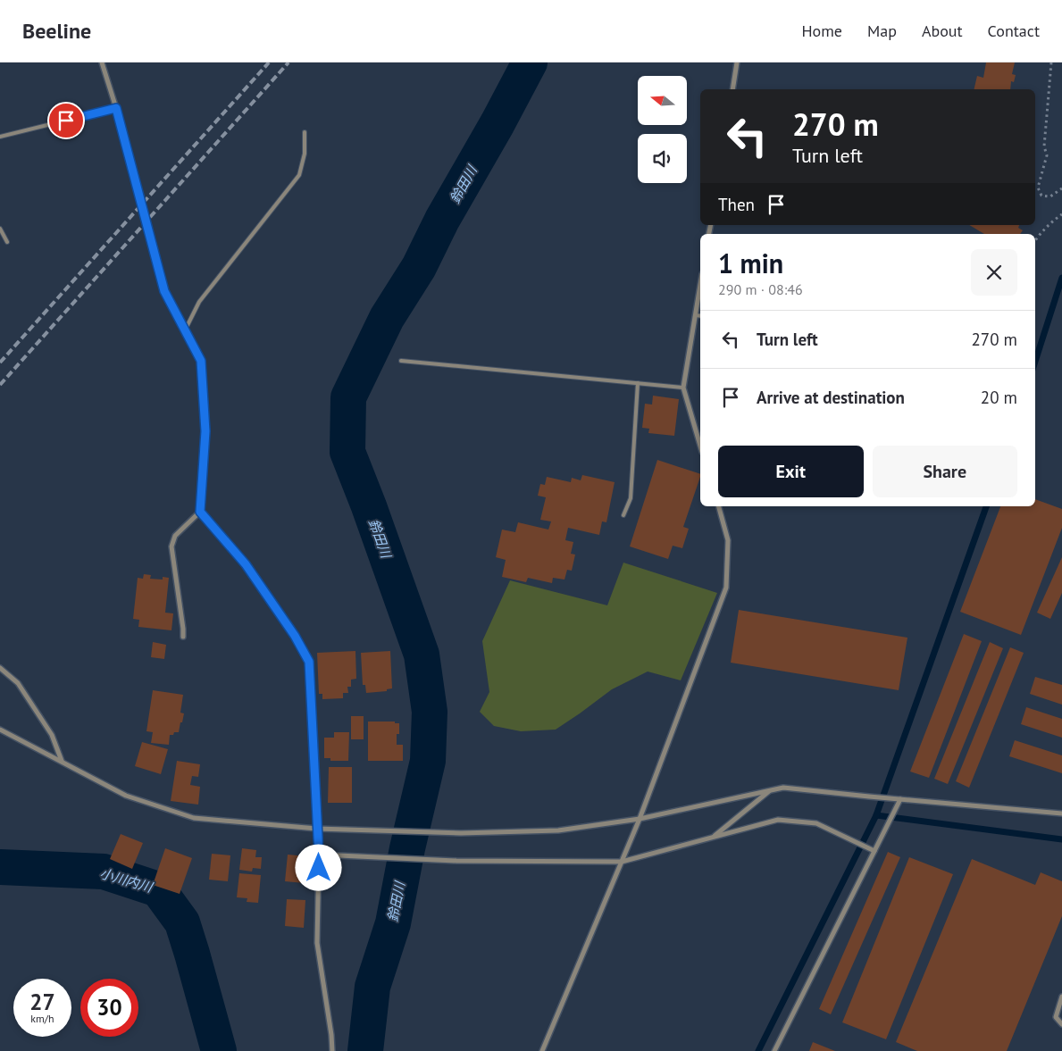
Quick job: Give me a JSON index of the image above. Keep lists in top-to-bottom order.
{
  "water": ["鈴田川", "小川内川"],
  "north": "left",
  "page": {
    "header": "Beeline",
    "nav": [
      "Home",
      "Map",
      "About",
      "Contact"
    ],
    "turn": ["270 m", "Turn left"],
    "then": "Then",
    "heading": ["1 min", "290 m · 08:46"],
    "list": [
      {
        "name": "Turn left",
        "value": "270 m"
      },
      {
        "name": "Arrive at destination",
        "value": "20 m"
      }
    ],
    "buttons": ["Exit", "Share"],
    "speed": "27 km/h",
    "limit": "30"
  }
}
